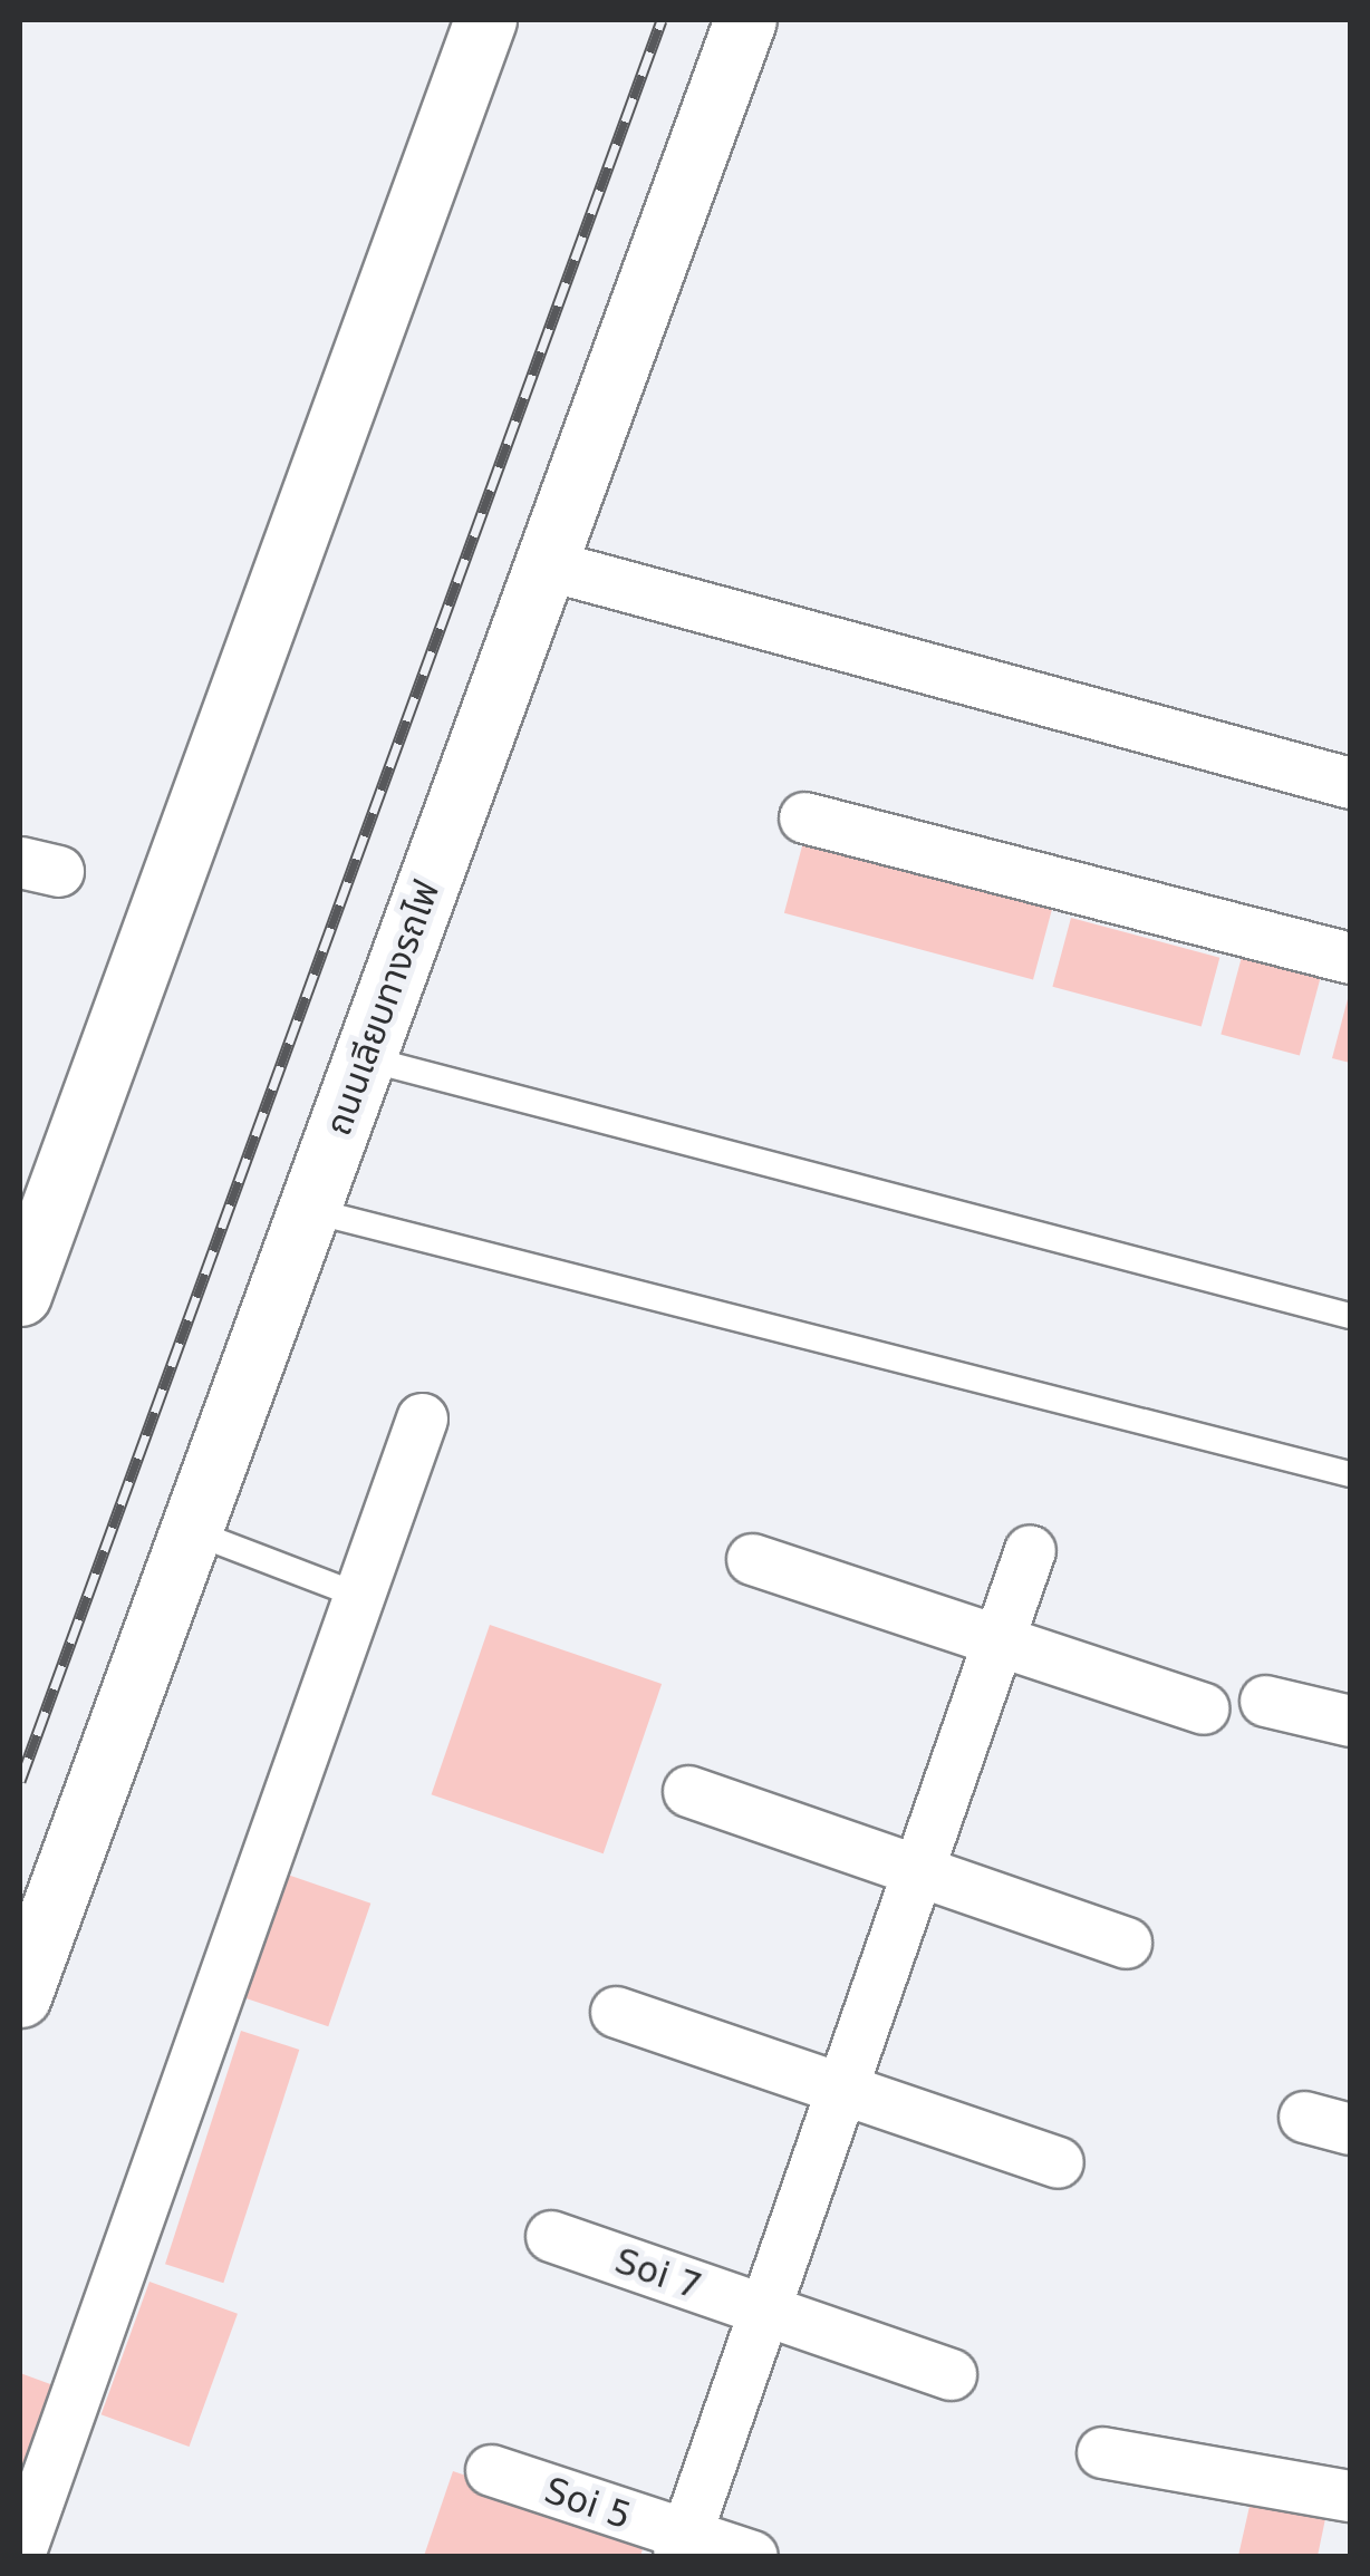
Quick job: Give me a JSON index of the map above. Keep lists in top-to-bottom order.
{
  "streets": {
    "street": ["ถนนเลียบทางรถไฟ", "Soi 7", "Soi 5"]
  }
}
